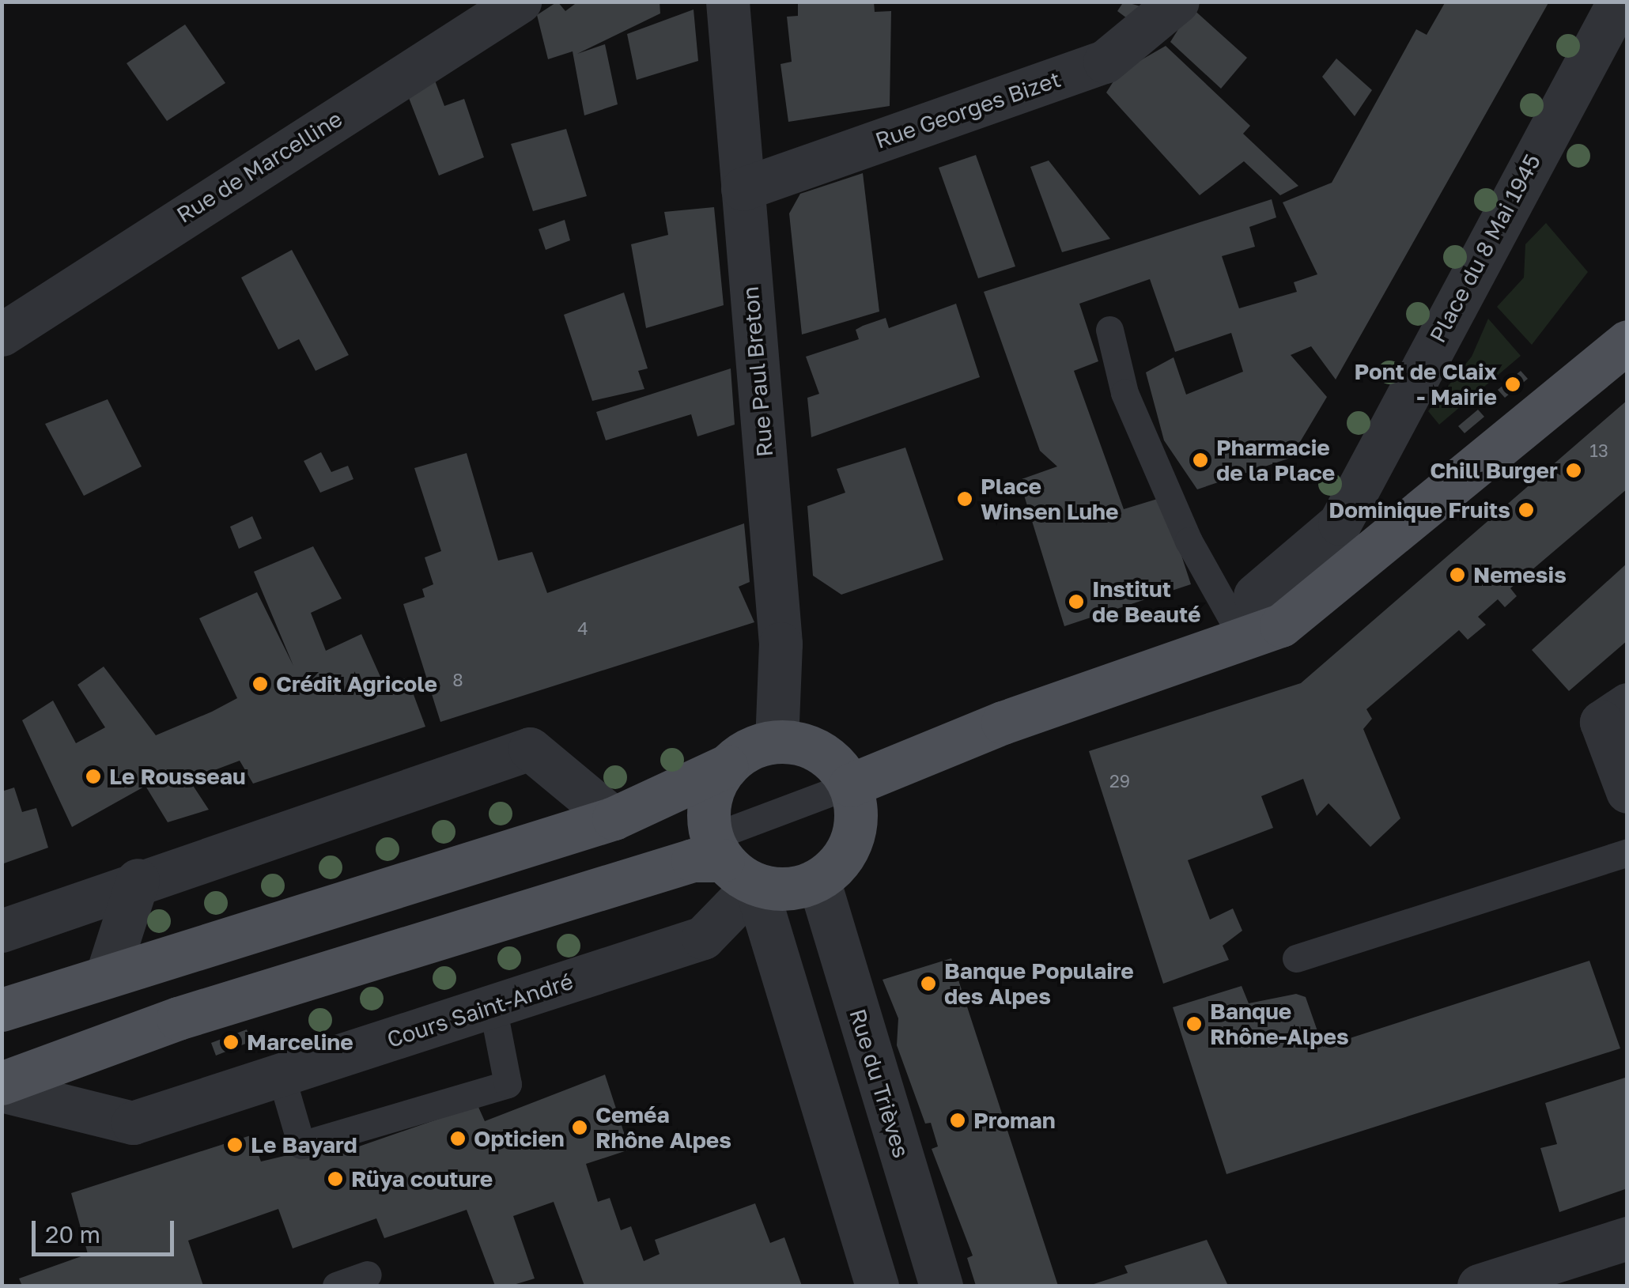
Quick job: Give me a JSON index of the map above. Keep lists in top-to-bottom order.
{
  "streets": {
    "street": [
      "Rue Georges Bizet",
      "Rue de Marcelline",
      "Place du 8 Mai 1945",
      "Rue Paul Breton",
      "Cours Saint-André",
      "Rue du Trièves"
    ]
  },
  "crossings": [
    ["Rue Georges Bizet", "Rue Paul Breton"]
  ],
  "places": [
    "Pont de Claix - Mairie",
    "Pharmacie de la Place",
    "Chill Burger",
    "Place Winsen Luhe",
    "Dominique Fruits",
    "Nemesis",
    "Institut de Beauté",
    "Crédit Agricole",
    "Le Rousseau",
    "Banque Populaire des Alpes",
    "Banque Rhône-Alpes",
    "Marceline",
    "Proman",
    "Ceméa Rhône Alpes",
    "Opticien",
    "Le Bayard",
    "Rüya couture"
  ],
  "house_numbers": [
    "13",
    "4",
    "8",
    "29"
  ],
  "scale_bar": "20 m"
}
